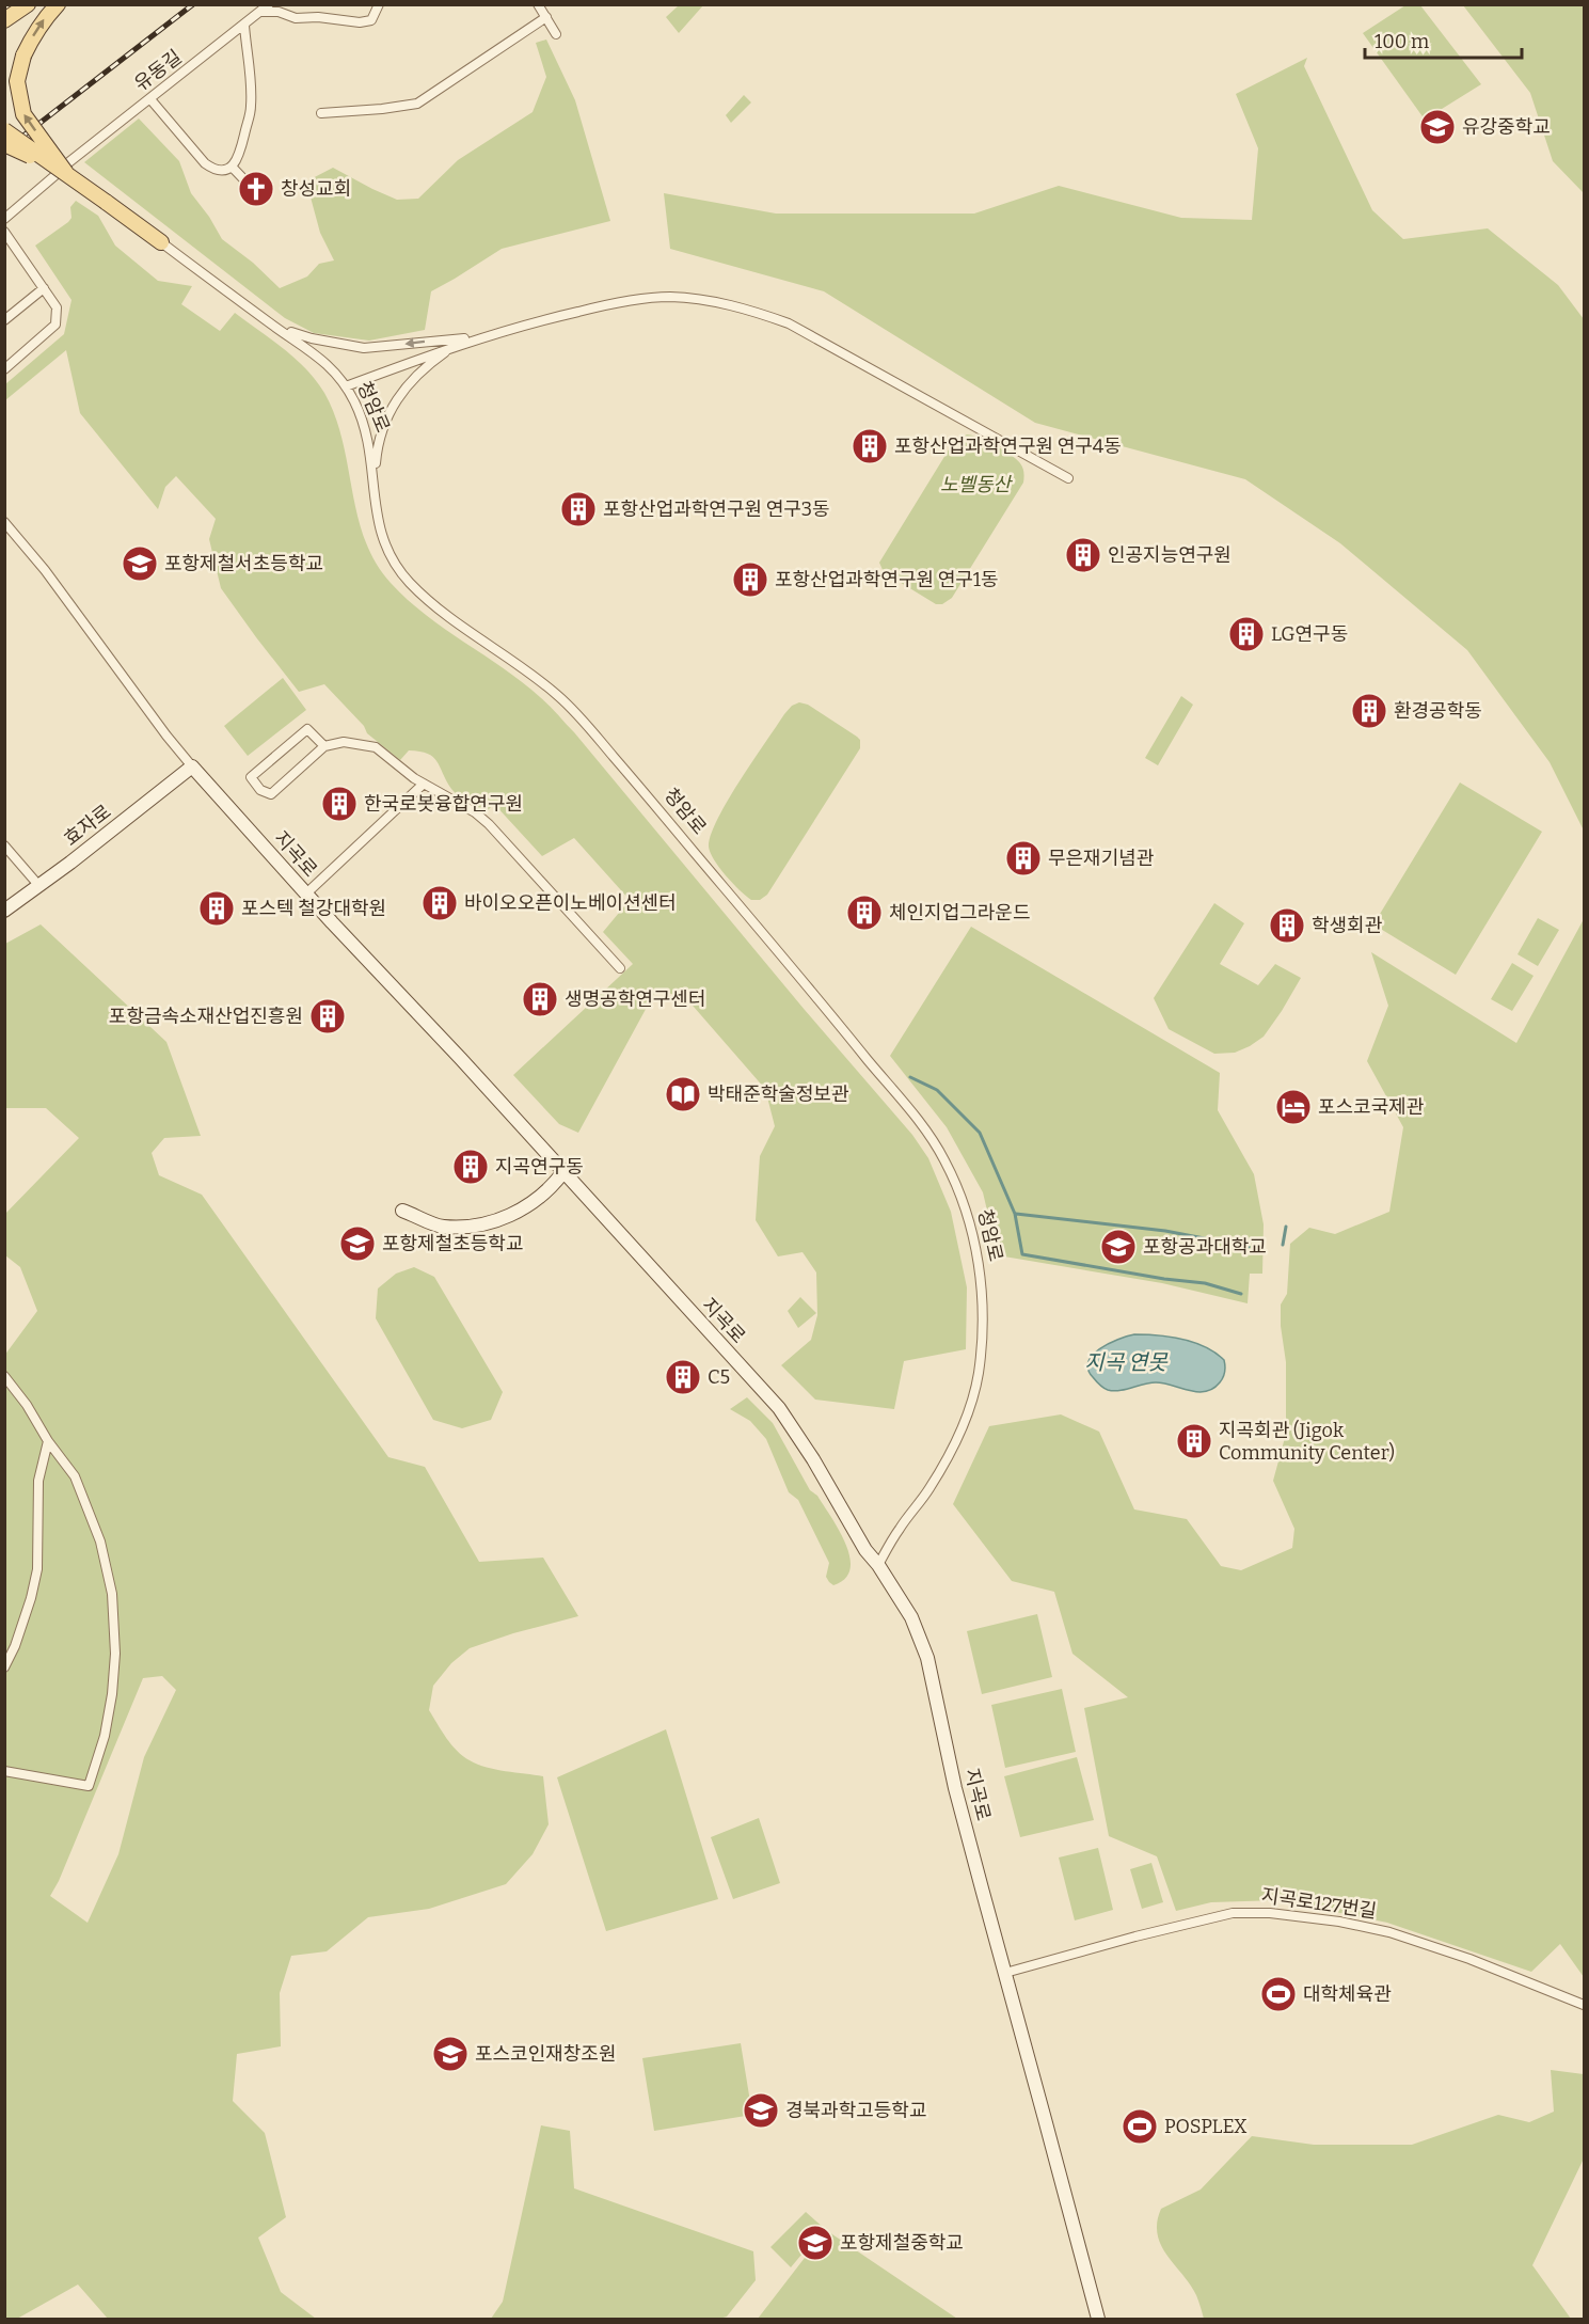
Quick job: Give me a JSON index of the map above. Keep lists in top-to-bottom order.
{
  "streets": {
    "main road": ["청암로"],
    "street": [
      "유동길",
      "효자로",
      "지곡로",
      "지곡로127번길"
    ]
  },
  "crossings": [
    ["유동길", "청암로"],
    ["청암로", "지곡로"],
    ["효자로", "지곡로"],
    ["지곡로", "지곡로127번길"]
  ],
  "water": ["지곡 연못"],
  "parks": ["노벨동산"],
  "places": {
    "school or university": [
      "유강중학교",
      "포항제철서초등학교",
      "포항제철초등학교",
      "포항공과대학교",
      "포스코인재창조원",
      "경북과학고등학교",
      "포항제철중학교"
    ],
    "church": ["창성교회"],
    "building": [
      "포항산업과학연구원 연구4동",
      "포항산업과학연구원 연구3동",
      "인공지능연구원",
      "포항산업과학연구원 연구1동",
      "LG연구동",
      "환경공학동",
      "한국로봇융합연구원",
      "무은재기념관",
      "바이오오픈이노베이션센터",
      "포스텍 철강대학원",
      "체인지업그라운드",
      "학생회관",
      "생명공학연구센터",
      "포항금속소재산업진흥원",
      "지곡연구동",
      "C5",
      "지곡회관 (Jigok Community Center)"
    ],
    "library": ["박태준학술정보관"],
    "hotel": ["포스코국제관"],
    "sports": ["대학체육관", "POSPLEX"]
  },
  "scale_bar": "100 m"
}
